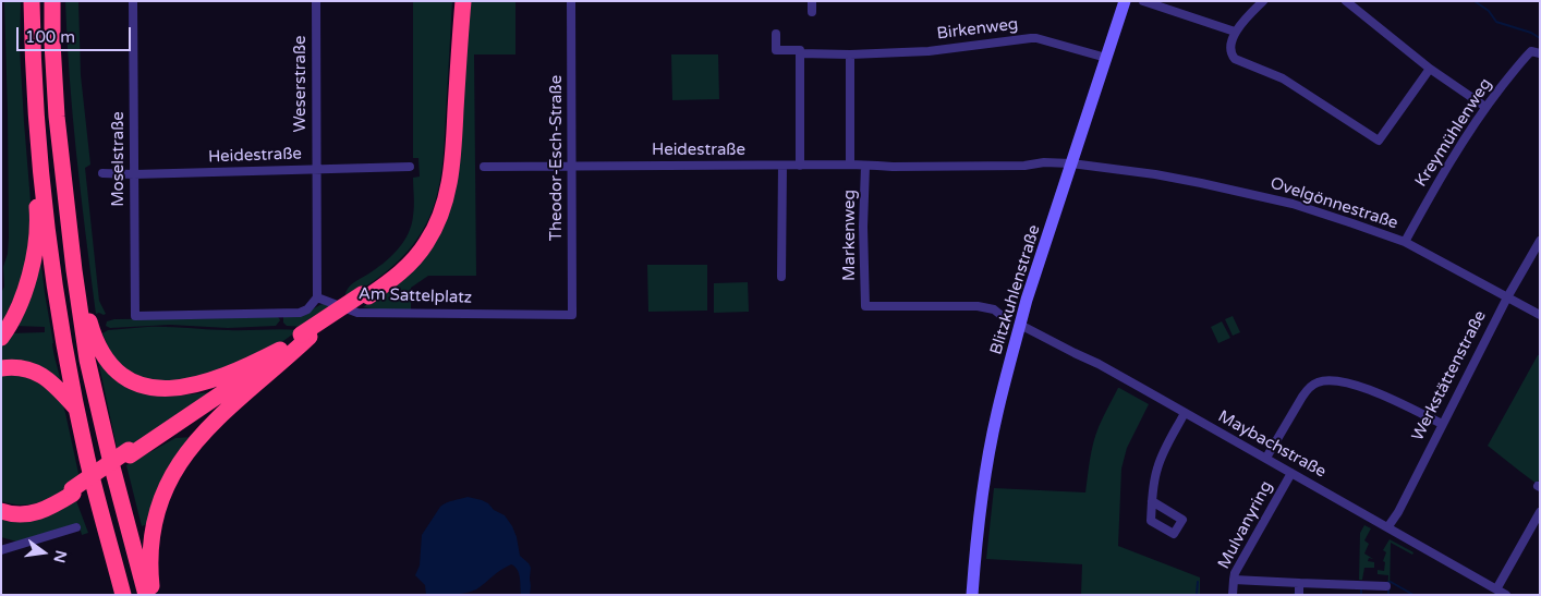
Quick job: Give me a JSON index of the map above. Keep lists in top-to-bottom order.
{
  "streets": {
    "main road": ["Blitzkuhlenstraße"],
    "street": [
      "Birkenweg",
      "Weserstraße",
      "Kreymühlenweg",
      "Heidestraße",
      "Theodor-Esch-Straße",
      "Moselstraße",
      "Ovelgönnestraße",
      "Markenweg",
      "Am Sattelplatz",
      "Werkstättenstraße",
      "Maybachstraße",
      "Mulvanyring"
    ]
  },
  "crossings": [
    ["Birkenweg", "Blitzkuhlenstraße"],
    ["Weserstraße", "Heidestraße"],
    ["Weserstraße", "Moselstraße"],
    ["Weserstraße", "Am Sattelplatz"],
    ["Kreymühlenweg", "Ovelgönnestraße"],
    ["Heidestraße", "Theodor-Esch-Straße"],
    ["Heidestraße", "Moselstraße"],
    ["Heidestraße", "Ovelgönnestraße"],
    ["Heidestraße", "Markenweg"],
    ["Heidestraße", "Blitzkuhlenstraße"],
    ["Theodor-Esch-Straße", "Am Sattelplatz"],
    ["Moselstraße", "Am Sattelplatz"],
    ["Ovelgönnestraße", "Blitzkuhlenstraße"],
    ["Ovelgönnestraße", "Werkstättenstraße"],
    ["Blitzkuhlenstraße", "Maybachstraße"],
    ["Werkstättenstraße", "Maybachstraße"],
    ["Maybachstraße", "Mulvanyring"]
  ],
  "scale_bar": "100 m",
  "north": "right"
}
